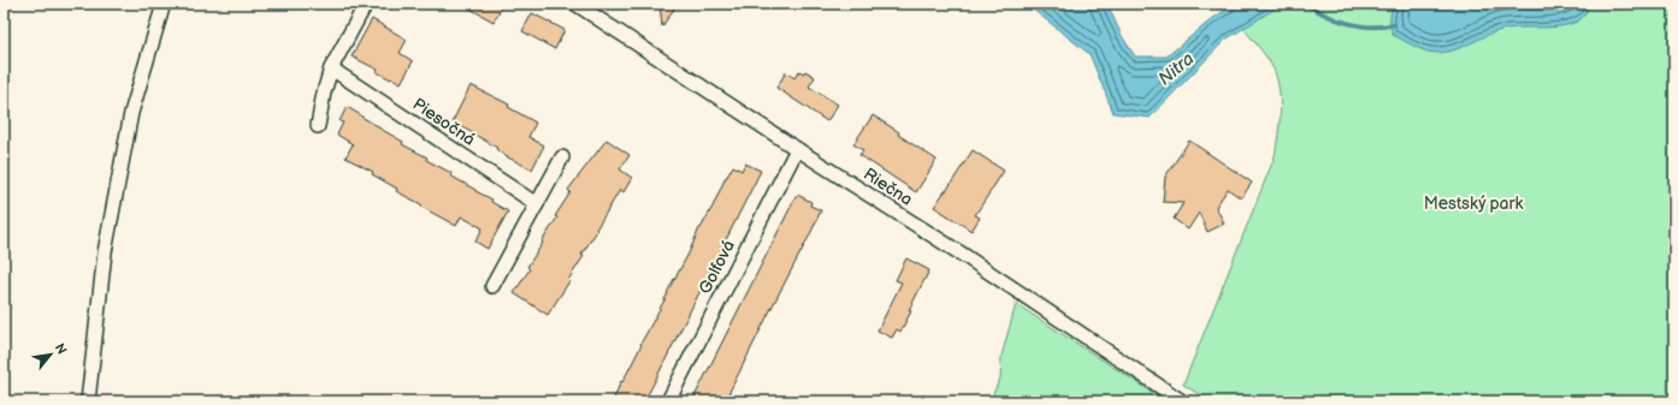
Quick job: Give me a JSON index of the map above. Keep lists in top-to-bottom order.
{
  "streets": {
    "street": ["Piesočná", "Riečna", "Golfová"]
  },
  "crossings": [
    ["Riečna", "Golfová"]
  ],
  "water": ["Nitra"],
  "parks": ["Mestský park"],
  "north": "top right"
}
